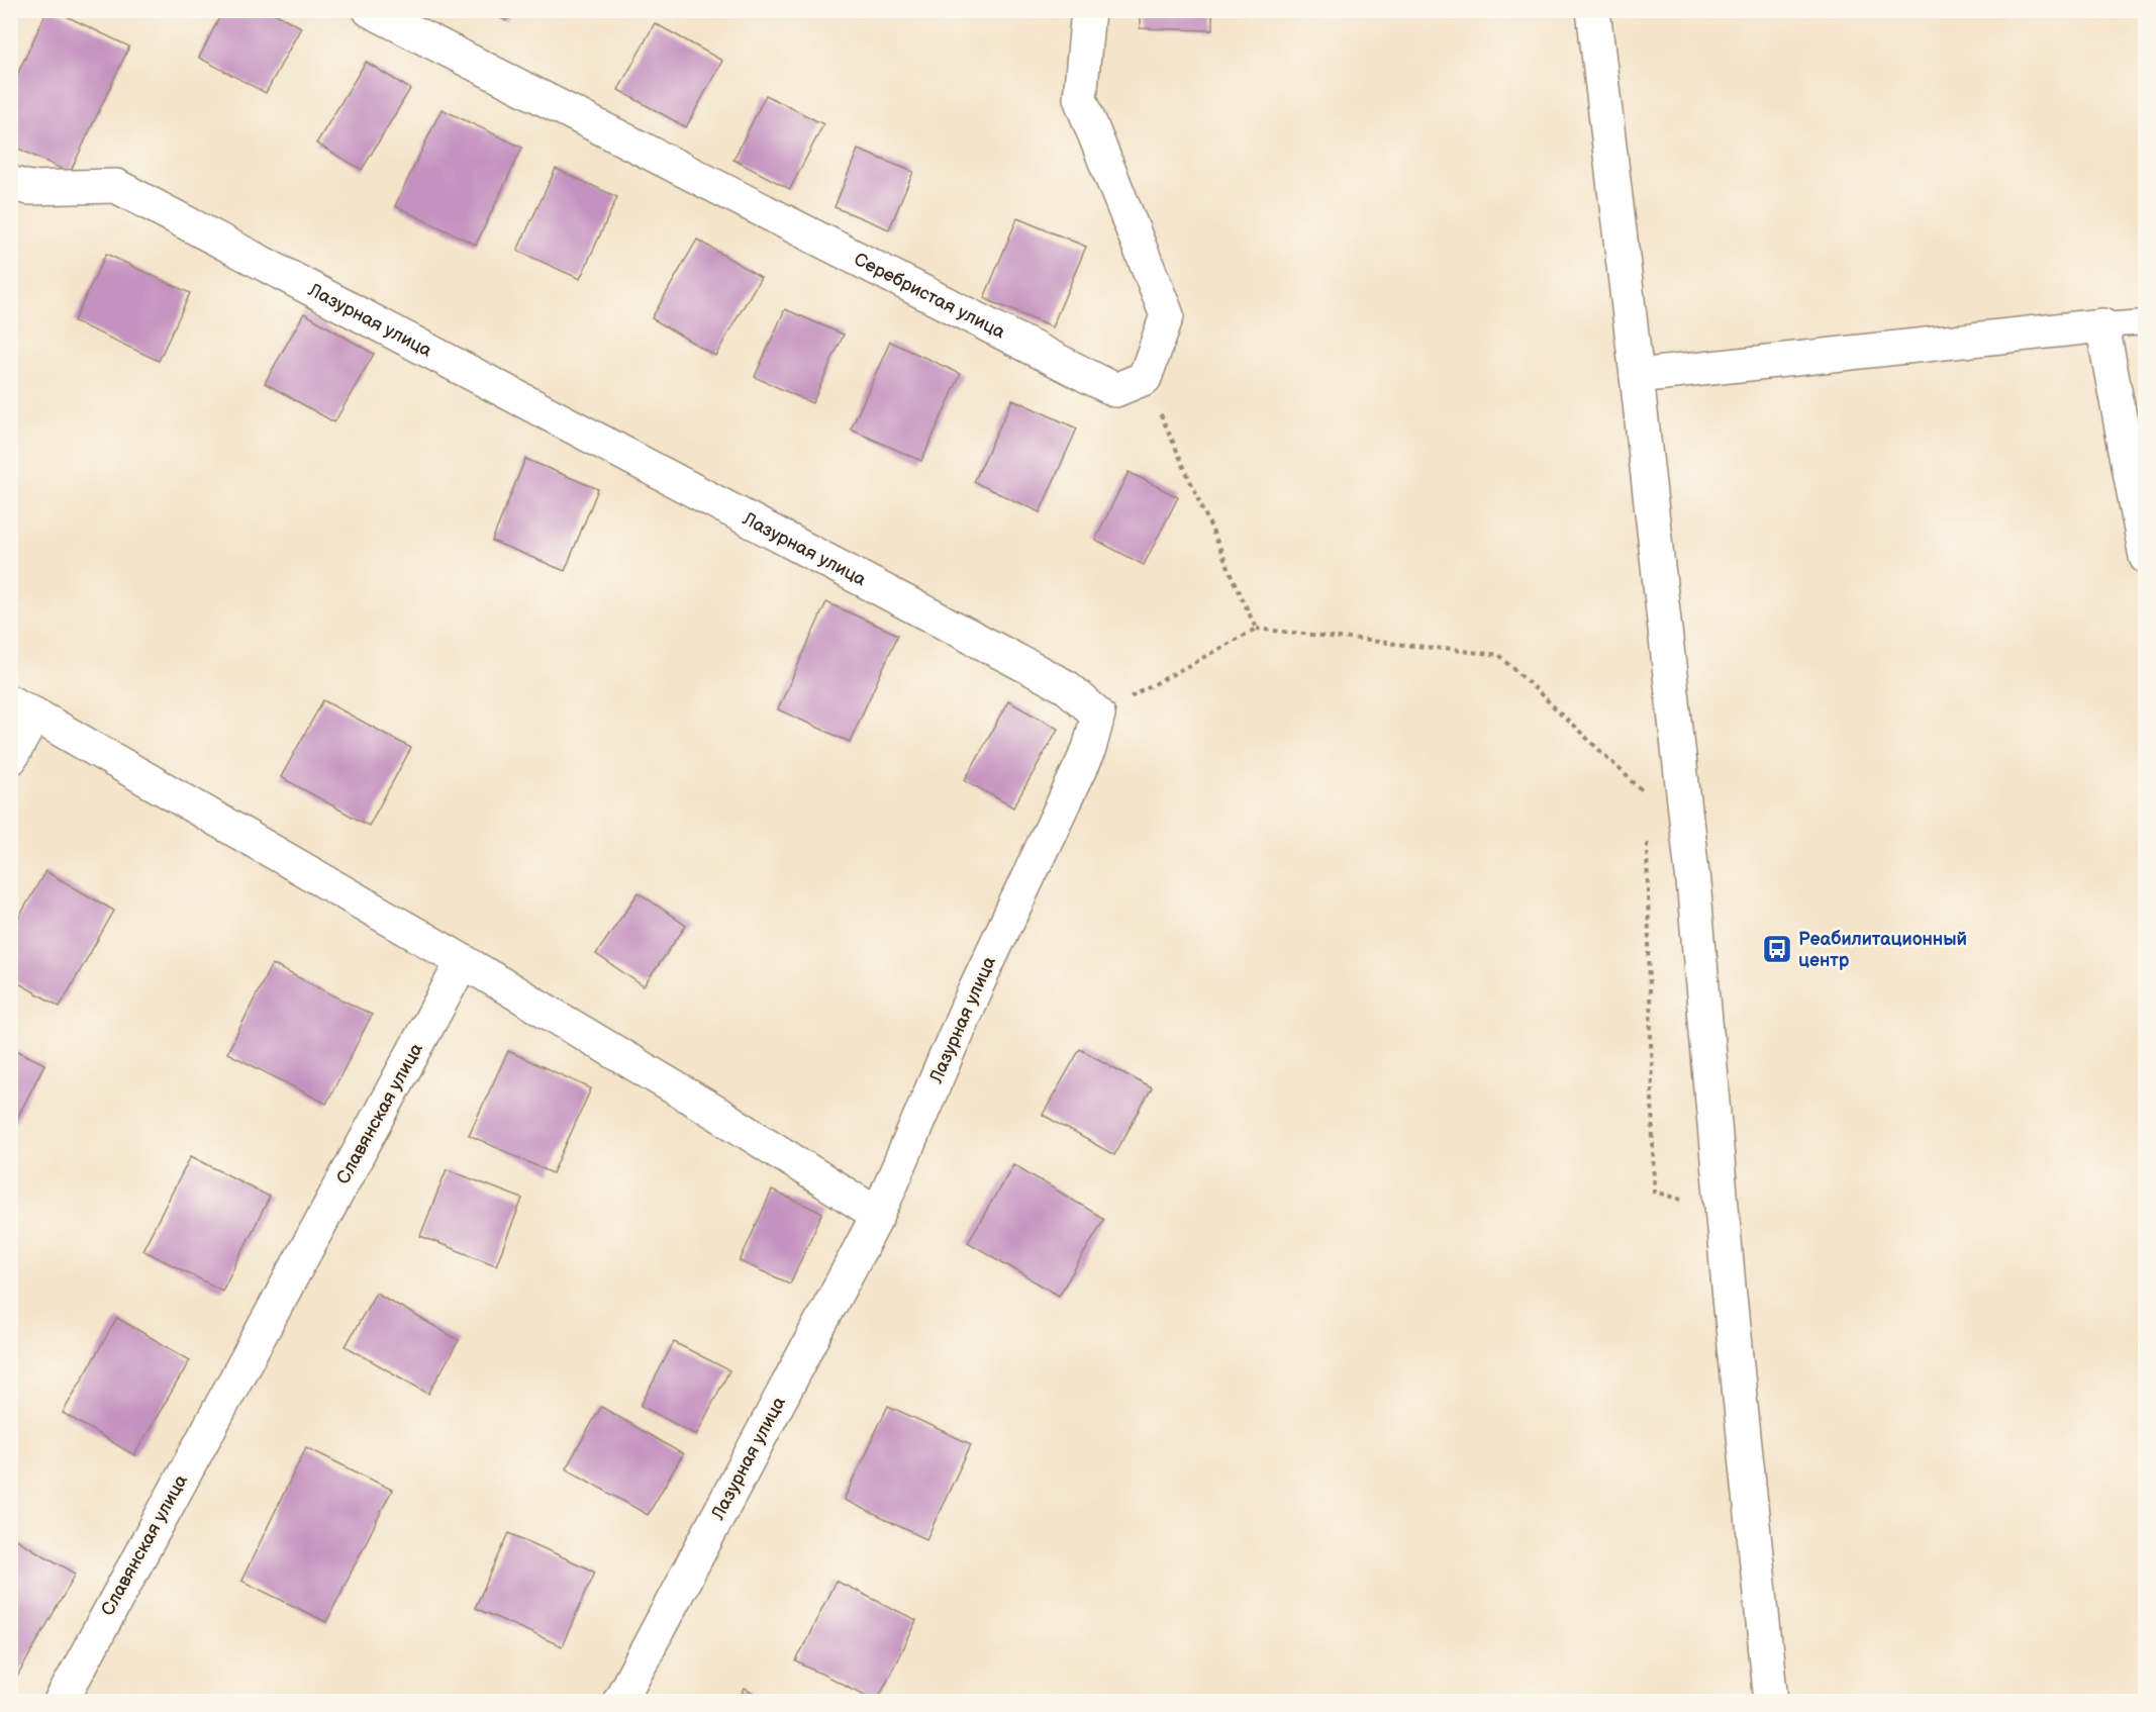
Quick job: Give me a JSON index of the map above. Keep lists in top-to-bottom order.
{
  "streets": {
    "street": ["Серебристая улица", "Лазурная улица", "Славянская улица"]
  },
  "places": {
    "bus stop": ["Реабилитационный центр"]
  }
}
